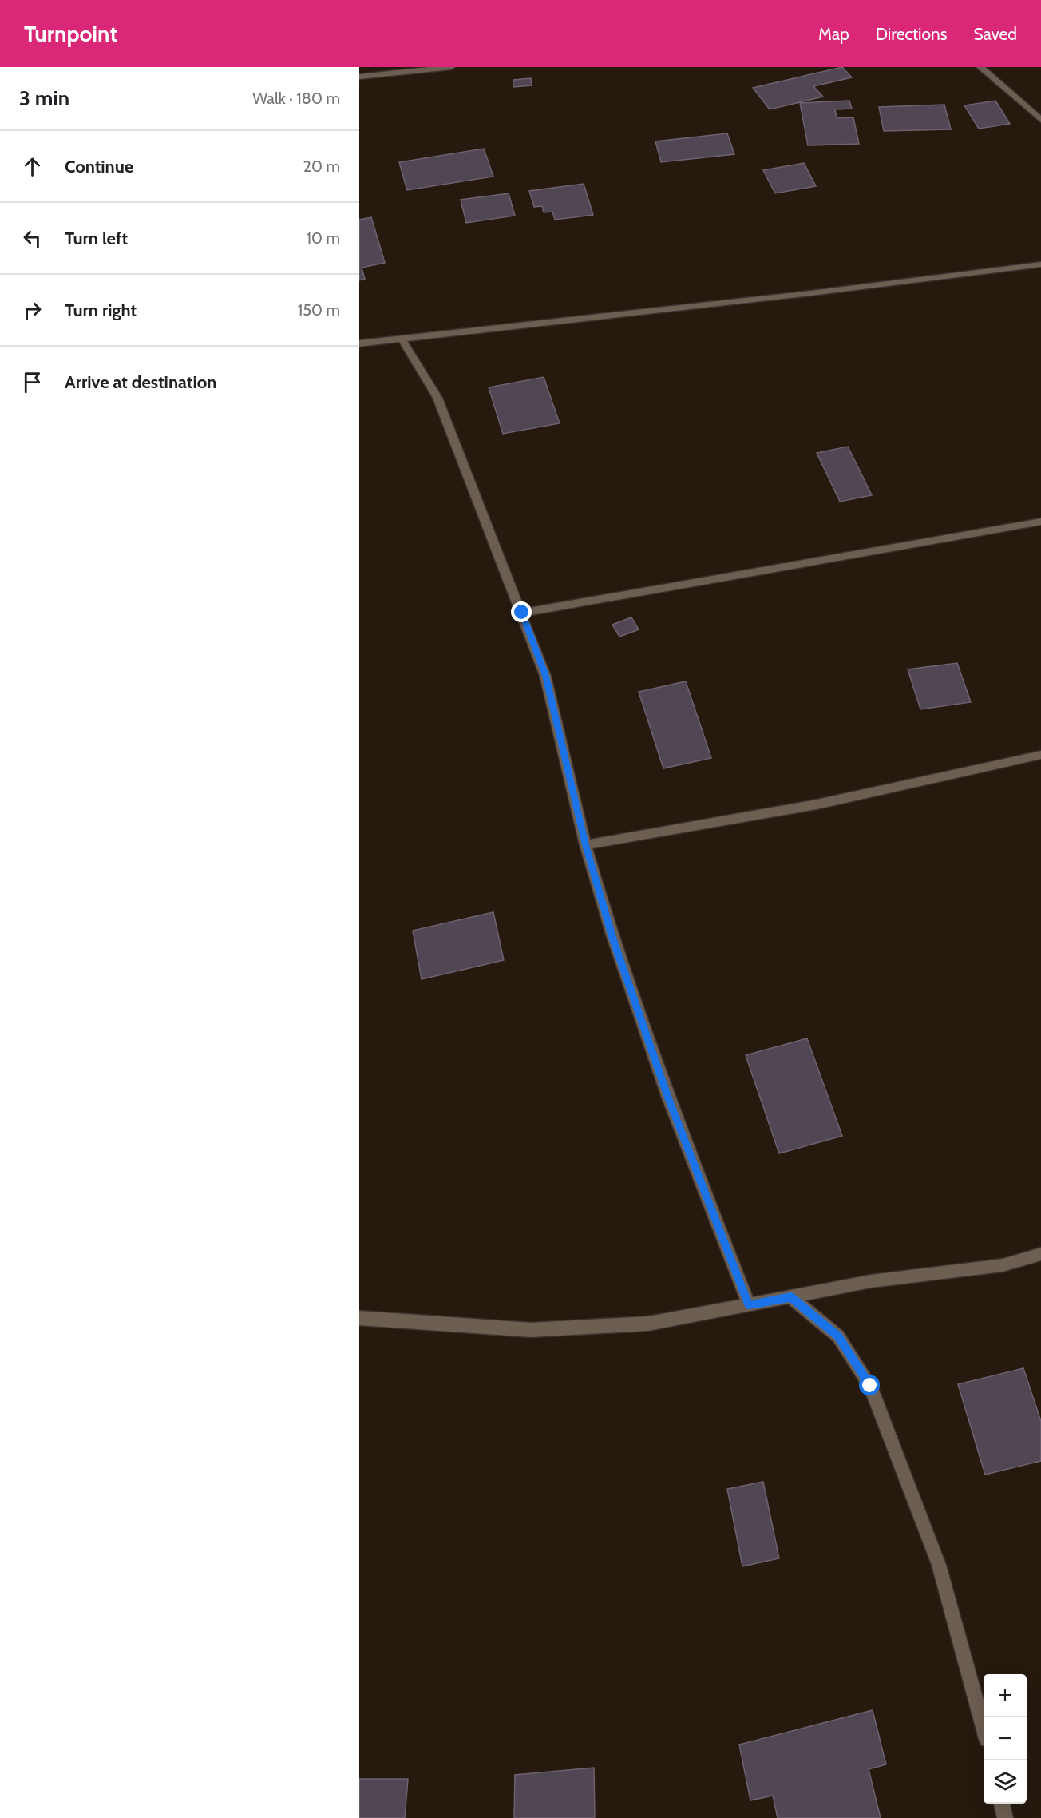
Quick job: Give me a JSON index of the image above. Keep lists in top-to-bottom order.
{
  "page": {
    "header": "Turnpoint",
    "nav": ["Map", "Directions", "Saved"],
    "heading": ["3 min", "Walk · 180 m"],
    "list": [
      ["Continue", "20 m"],
      ["Turn left", "10 m"],
      ["Turn right", "150 m"],
      "Arrive at destination"
    ],
    "map_buttons": ["+", "−"]
  }
}
